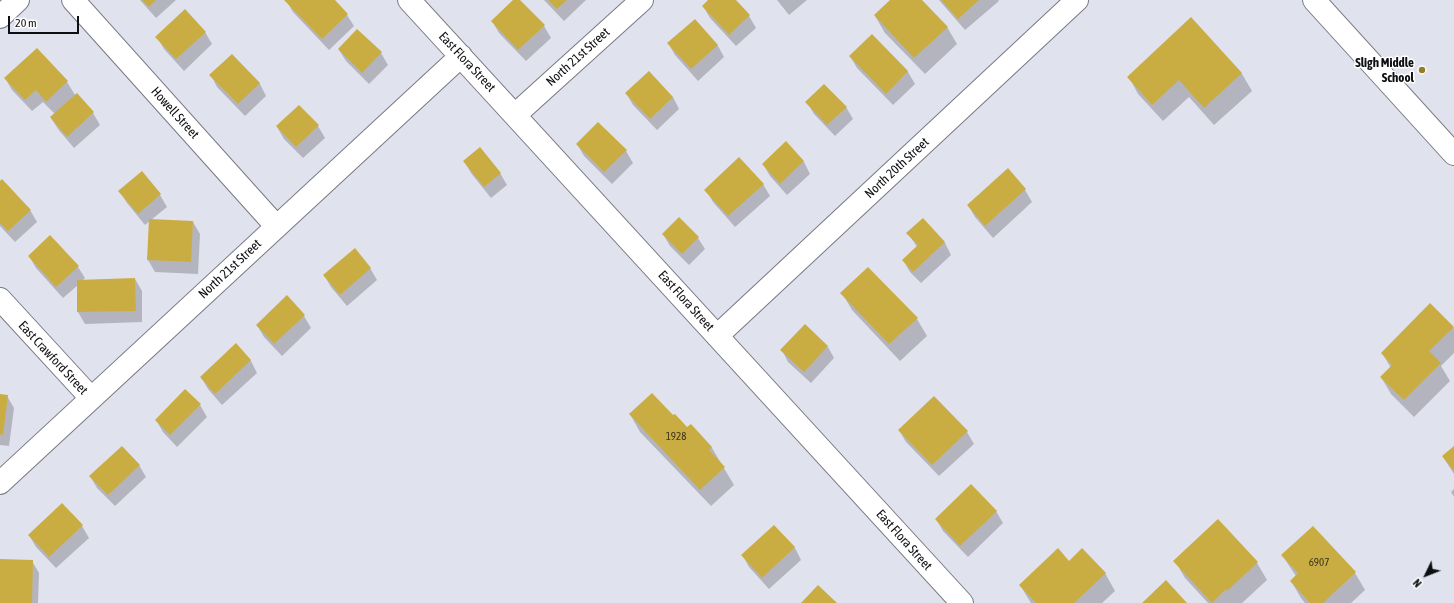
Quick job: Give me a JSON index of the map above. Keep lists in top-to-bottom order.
{
  "streets": {
    "street": [
      "North 21st Street",
      "East Flora Street",
      "Howell Street",
      "North 20th Street",
      "East Crawford Street"
    ]
  },
  "crossings": [
    ["North 21st Street", "East Flora Street"],
    ["North 21st Street", "Howell Street"],
    ["North 21st Street", "East Crawford Street"],
    ["East Flora Street", "North 20th Street"]
  ],
  "places": ["Sligh Middle School"],
  "house_numbers": ["1928", "6907"],
  "scale_bar": "20 m",
  "north": "bottom left"
}
